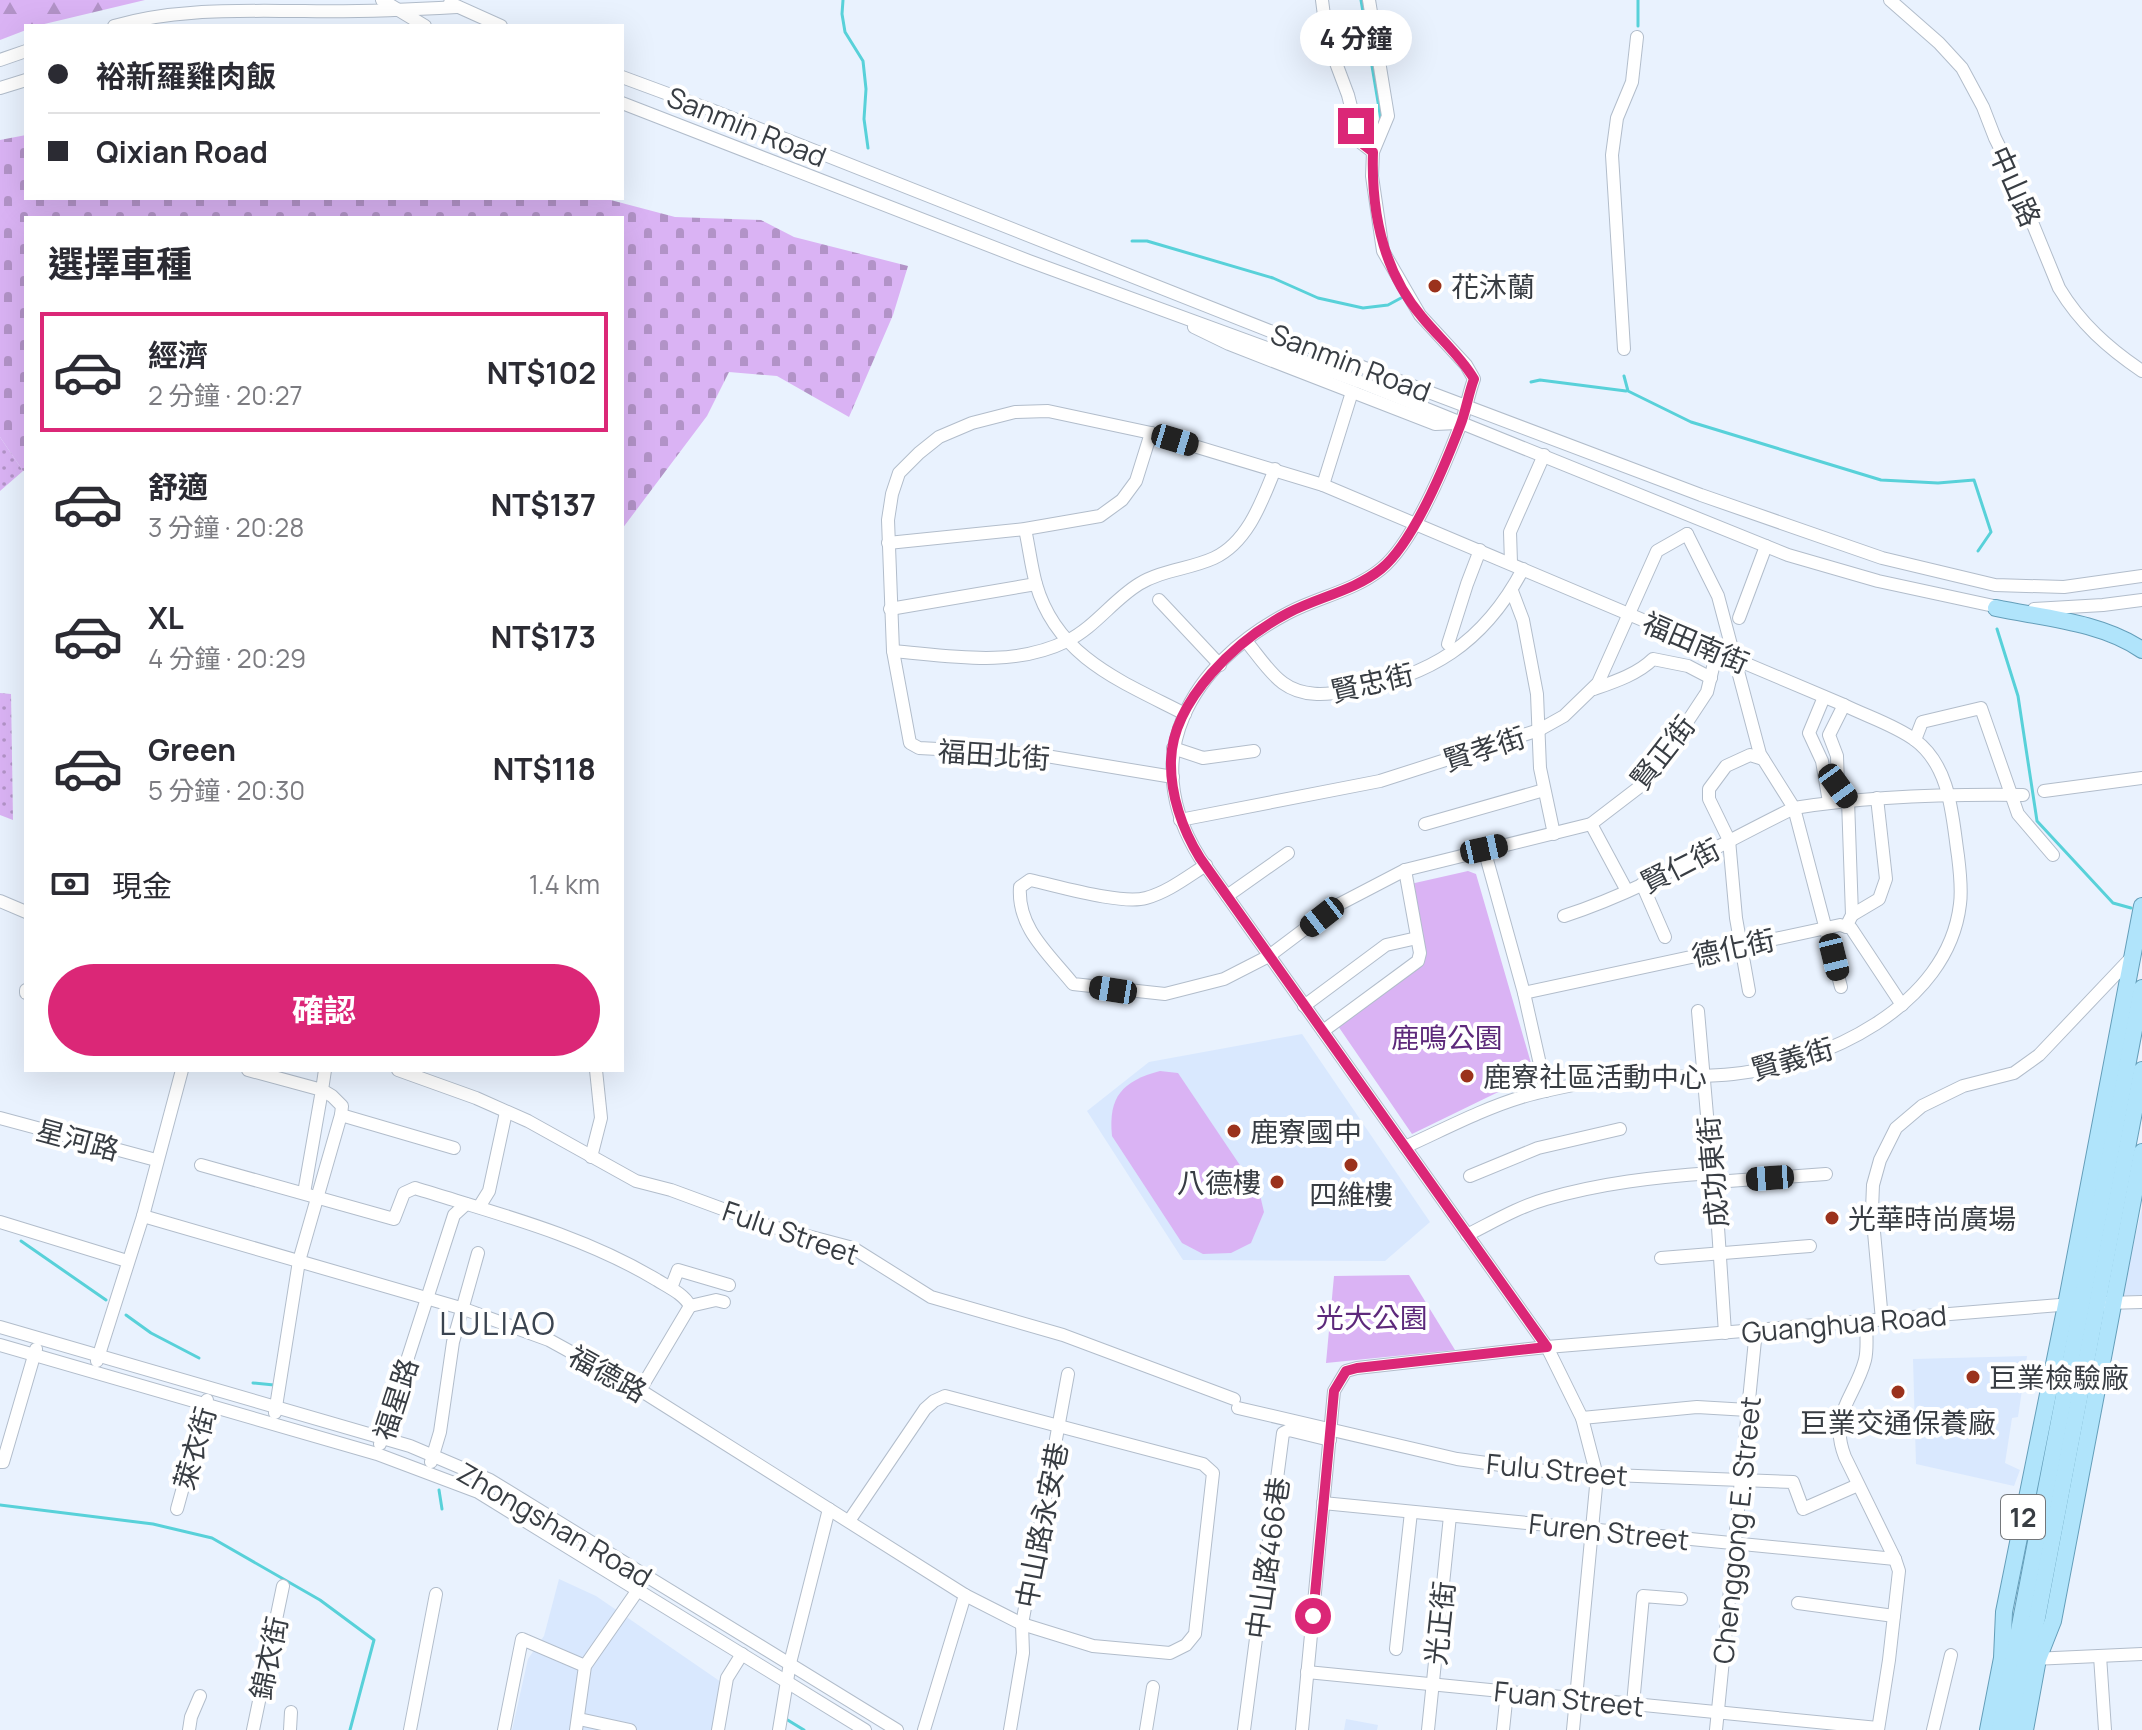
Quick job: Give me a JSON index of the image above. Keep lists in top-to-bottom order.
{
  "streets": {
    "main road": ["12"],
    "street": [
      "Sanmin Road",
      "中山路",
      "福田南街",
      "賢忠街",
      "賢孝街",
      "賢正街",
      "福田北街",
      "賢仁街",
      "德化街",
      "賢義街",
      "星河路",
      "成功東街",
      "Fulu Street",
      "Guanghua Road",
      "福德路",
      "福星路",
      "萊衣街",
      "Zhongshan Road",
      "中山路永安巷",
      "Chenggong E. Street",
      "Furen Street",
      "中山路466巷",
      "光正街",
      "錦衣街",
      "Fuan Street"
    ]
  },
  "crossings": [
    ["福田南街", "賢忠街"],
    ["福田南街", "賢孝街"],
    ["福田南街", "賢正街"],
    ["福田南街", "福田北街"],
    ["福田南街", "賢仁街"],
    ["福田南街", "賢義街"],
    ["賢仁街", "賢義街"],
    ["賢義街", "成功東街"],
    ["成功東街", "Guanghua Road"],
    ["Fulu Street", "Guanghua Road"],
    ["Fulu Street", "福星路"],
    ["Fulu Street", "Chenggong E. Street"],
    ["Fulu Street", "中山路466巷"],
    ["Guanghua Road", "12"],
    ["Guanghua Road", "Chenggong E. Street"],
    ["Guanghua Road", "中山路466巷"],
    ["福德路", "福星路"],
    ["福德路", "中山路永安巷"],
    ["福星路", "Zhongshan Road"],
    ["萊衣街", "Zhongshan Road"],
    ["Chenggong E. Street", "Furen Street"],
    ["Chenggong E. Street", "Fuan Street"],
    ["Furen Street", "光正街"],
    ["光正街", "Fuan Street"]
  ],
  "districts": ["LULIAO"],
  "parks": ["鹿鳴公園", "光大公園"],
  "places": [
    "花沐蘭",
    "鹿寮社區活動中心",
    "鹿寮國中",
    "四維樓",
    "八德樓",
    "光華時尚廣場",
    "巨業檢驗廠",
    "巨業交通保養廠"
  ],
  "page": {
    "bubble": "4 分鐘",
    "banner": ["裕新羅雞肉飯", "Qixian Road"],
    "heading": "選擇車種",
    "list": [
      {
        "name": "經濟",
        "note": "2 分鐘 · 20:27",
        "value": "NT$102"
      },
      {
        "name": "舒適",
        "note": "3 分鐘 · 20:28",
        "value": "NT$137"
      },
      {
        "name": "XL",
        "note": "4 分鐘 · 20:29",
        "value": "NT$173"
      },
      {
        "name": "Green",
        "note": "5 分鐘 · 20:30",
        "value": "NT$118"
      }
    ],
    "pay": ["現金", "1.4 km"],
    "buttons": "確認"
  }
}
